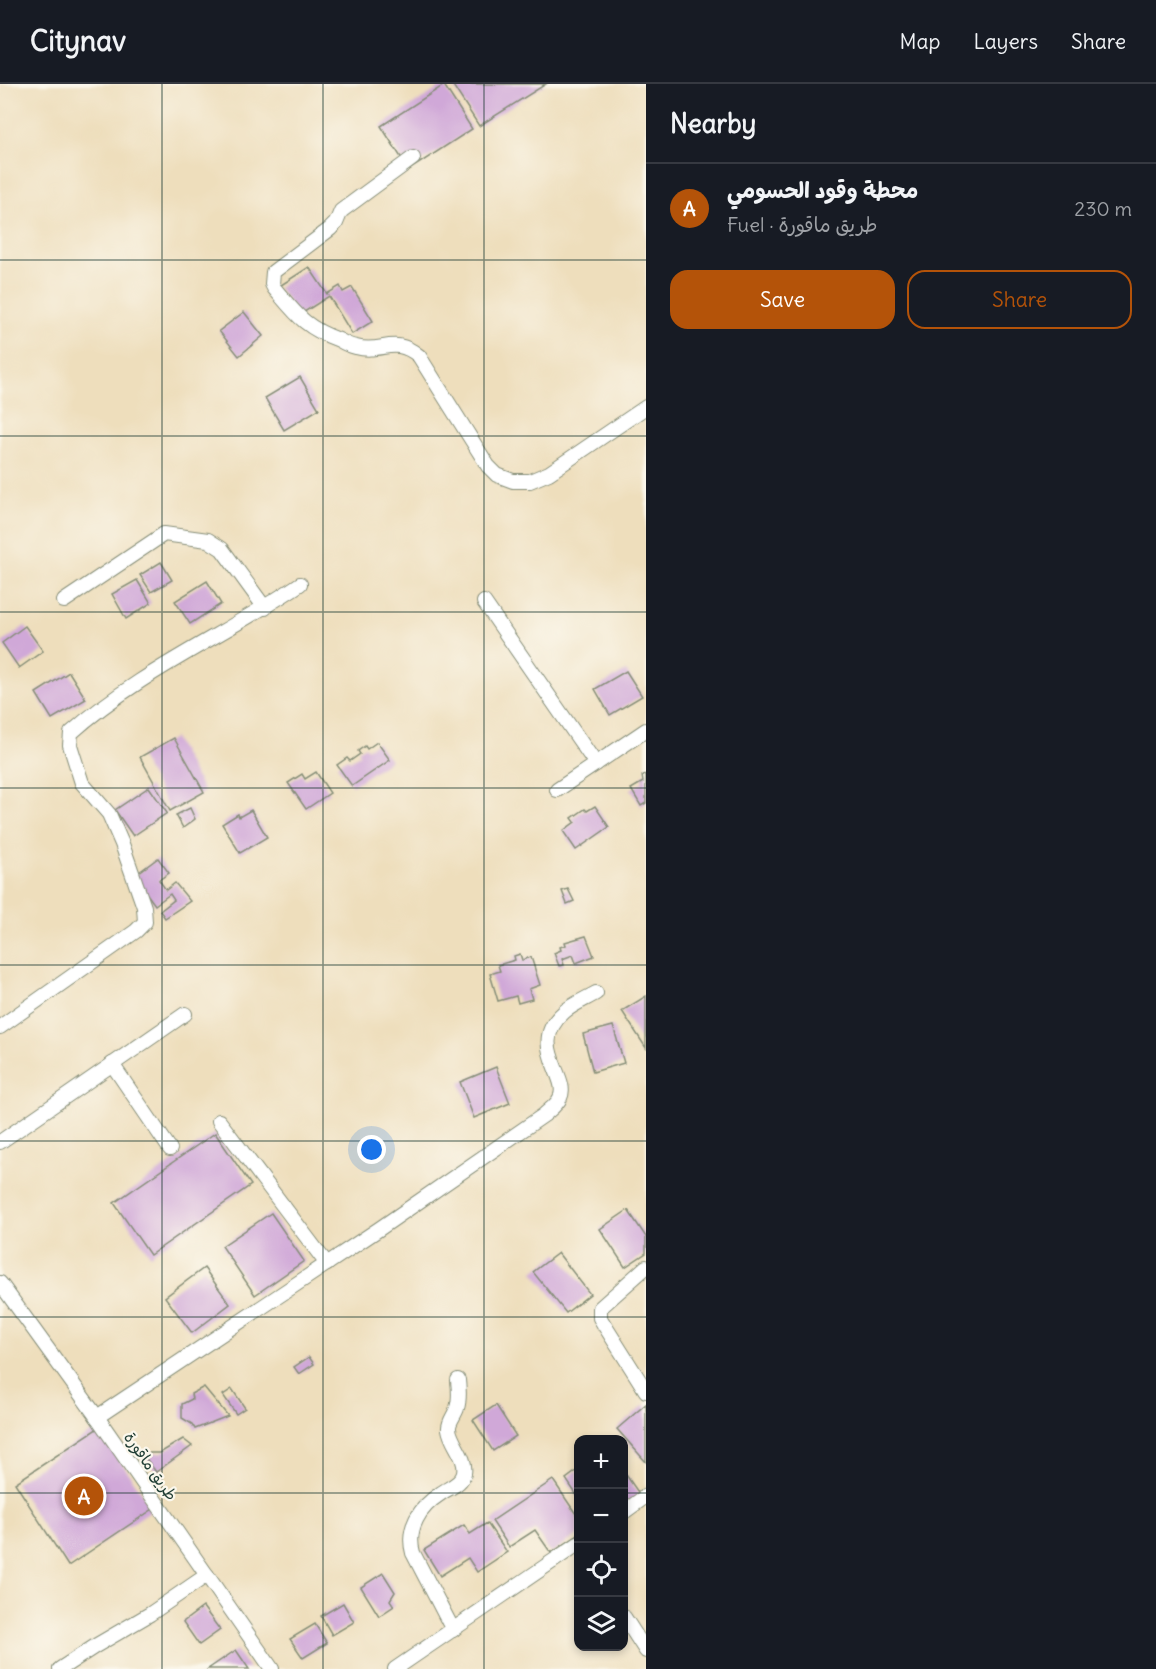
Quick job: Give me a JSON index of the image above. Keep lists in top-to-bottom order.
{
  "streets": {
    "street": ["طريق ماقورة"]
  },
  "page": {
    "header": "Citynav",
    "nav": ["Map", "Layers", "Share"],
    "heading": "Nearby",
    "list": [
      {
        "mark": "A",
        "name": "محطة وقود الحسومي",
        "note": "Fuel · طريق ماقورة",
        "value": "230 m"
      }
    ],
    "buttons": ["Save", "Share"],
    "map_buttons": ["+", "−"],
    "pins": "A"
  }
}
